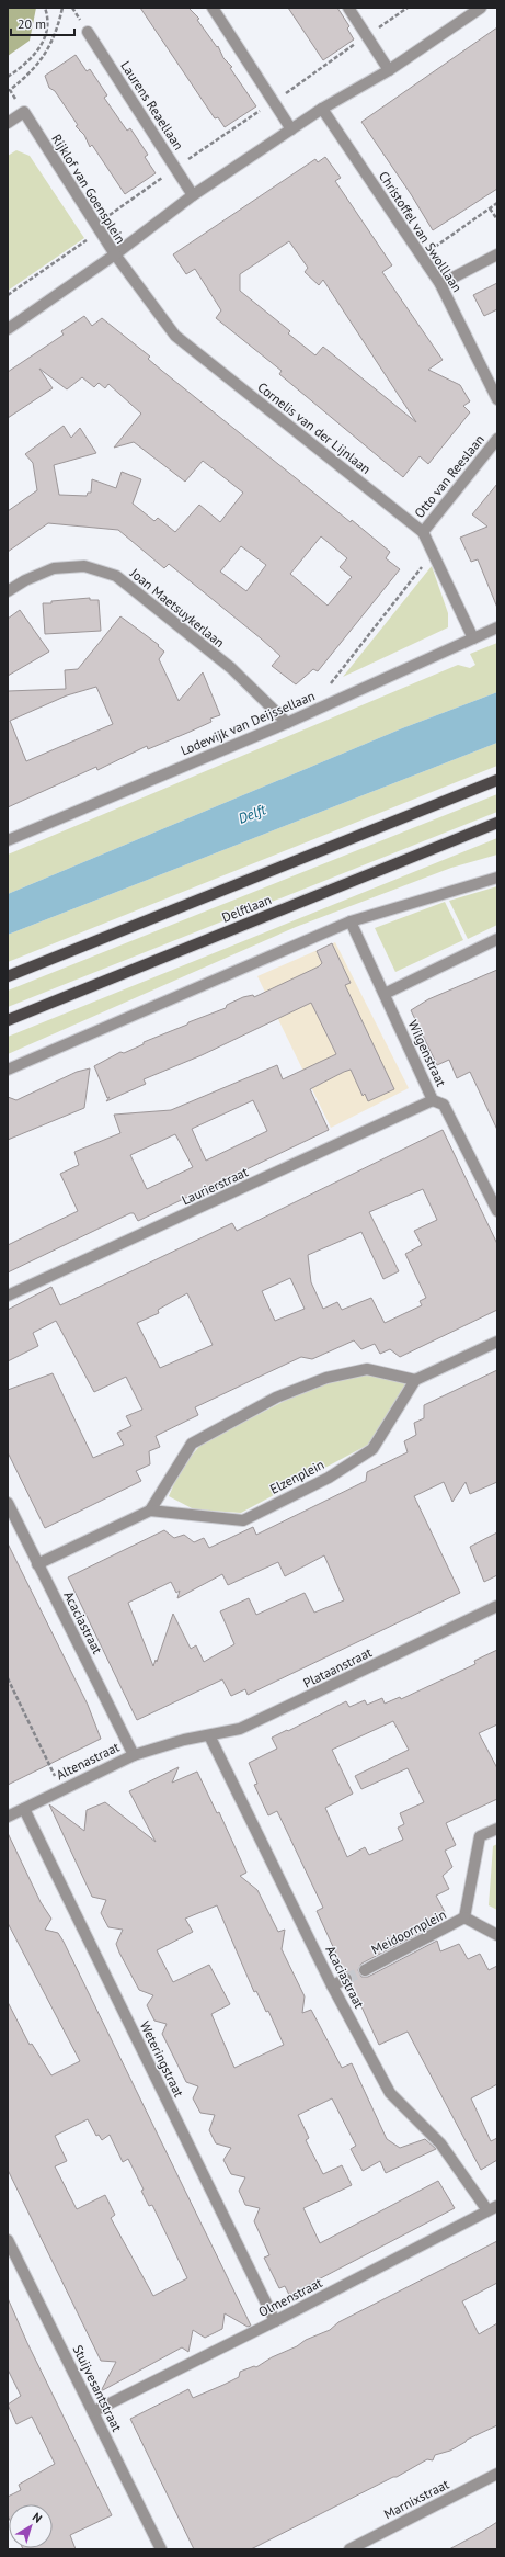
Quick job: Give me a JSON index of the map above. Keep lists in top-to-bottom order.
{
  "streets": {
    "main road": ["Delftlaan"],
    "street": [
      "Laurens Reaellaan",
      "Rijklof van Goensplein",
      "Christoffel van Swolllaan",
      "Cornelis van der Lijnlaan",
      "Otto van Reeslaan",
      "Joan Maetsuykerlaan",
      "Lodewijk van Deijssellaan",
      "Wilgenstraat",
      "Laurierstraat",
      "Elzenplein",
      "Acaciastraat",
      "Plataanstraat",
      "Altenastraat",
      "Meidoornplein",
      "Weteringstraat",
      "Olmenstraat",
      "Stuijvesantstraat",
      "Marnixstraat"
    ]
  },
  "crossings": [
    ["Rijklof van Goensplein", "Cornelis van der Lijnlaan"],
    ["Cornelis van der Lijnlaan", "Otto van Reeslaan"],
    ["Cornelis van der Lijnlaan", "Lodewijk van Deijssellaan"],
    ["Joan Maetsuykerlaan", "Lodewijk van Deijssellaan"],
    ["Wilgenstraat", "Laurierstraat"],
    ["Acaciastraat", "Plataanstraat"],
    ["Acaciastraat", "Altenastraat"],
    ["Acaciastraat", "Olmenstraat"],
    ["Plataanstraat", "Altenastraat"],
    ["Altenastraat", "Weteringstraat"],
    ["Weteringstraat", "Olmenstraat"],
    ["Olmenstraat", "Stuijvesantstraat"]
  ],
  "water": ["Delft"],
  "scale_bar": "20 m",
  "north": "top right"
}
